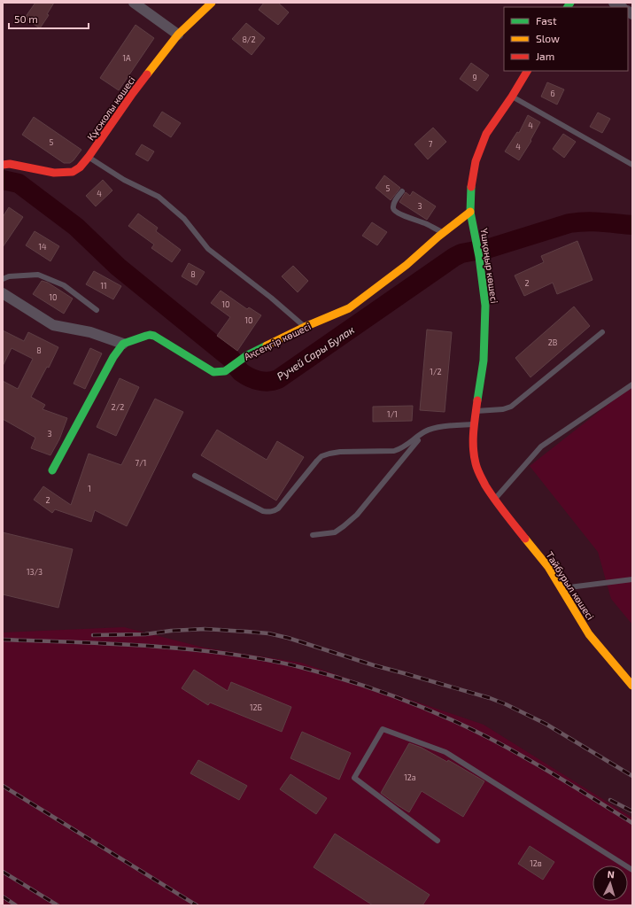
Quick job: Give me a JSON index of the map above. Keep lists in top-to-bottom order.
{
  "streets": {
    "street": [
      "Құсжолы көшесі",
      "Үшқоңыр көшесі",
      "Ақсеңгір көшесі",
      "Тайбурыл көшесі"
    ]
  },
  "crossings": [
    ["Үшқоңыр көшесі", "Ақсеңгір көшесі"],
    ["Үшқоңыр көшесі", "Тайбурыл көшесі"]
  ],
  "water": ["Ручей Сары Булак"],
  "house_numbers": [
    "8/2",
    "1А",
    "9",
    "6",
    "4",
    "5",
    "7",
    "4",
    "5",
    "4",
    "3",
    "14",
    "8",
    "2",
    "11",
    "10",
    "10",
    "10",
    "2В",
    "8",
    "1/2",
    "2/2",
    "1/1",
    "3",
    "7/1",
    "1",
    "2",
    "13/3",
    "12Б",
    "12а",
    "12в"
  ],
  "legend": ["Fast", "Slow", "Jam"],
  "scale_bar": "50 m",
  "north": "top"
}
